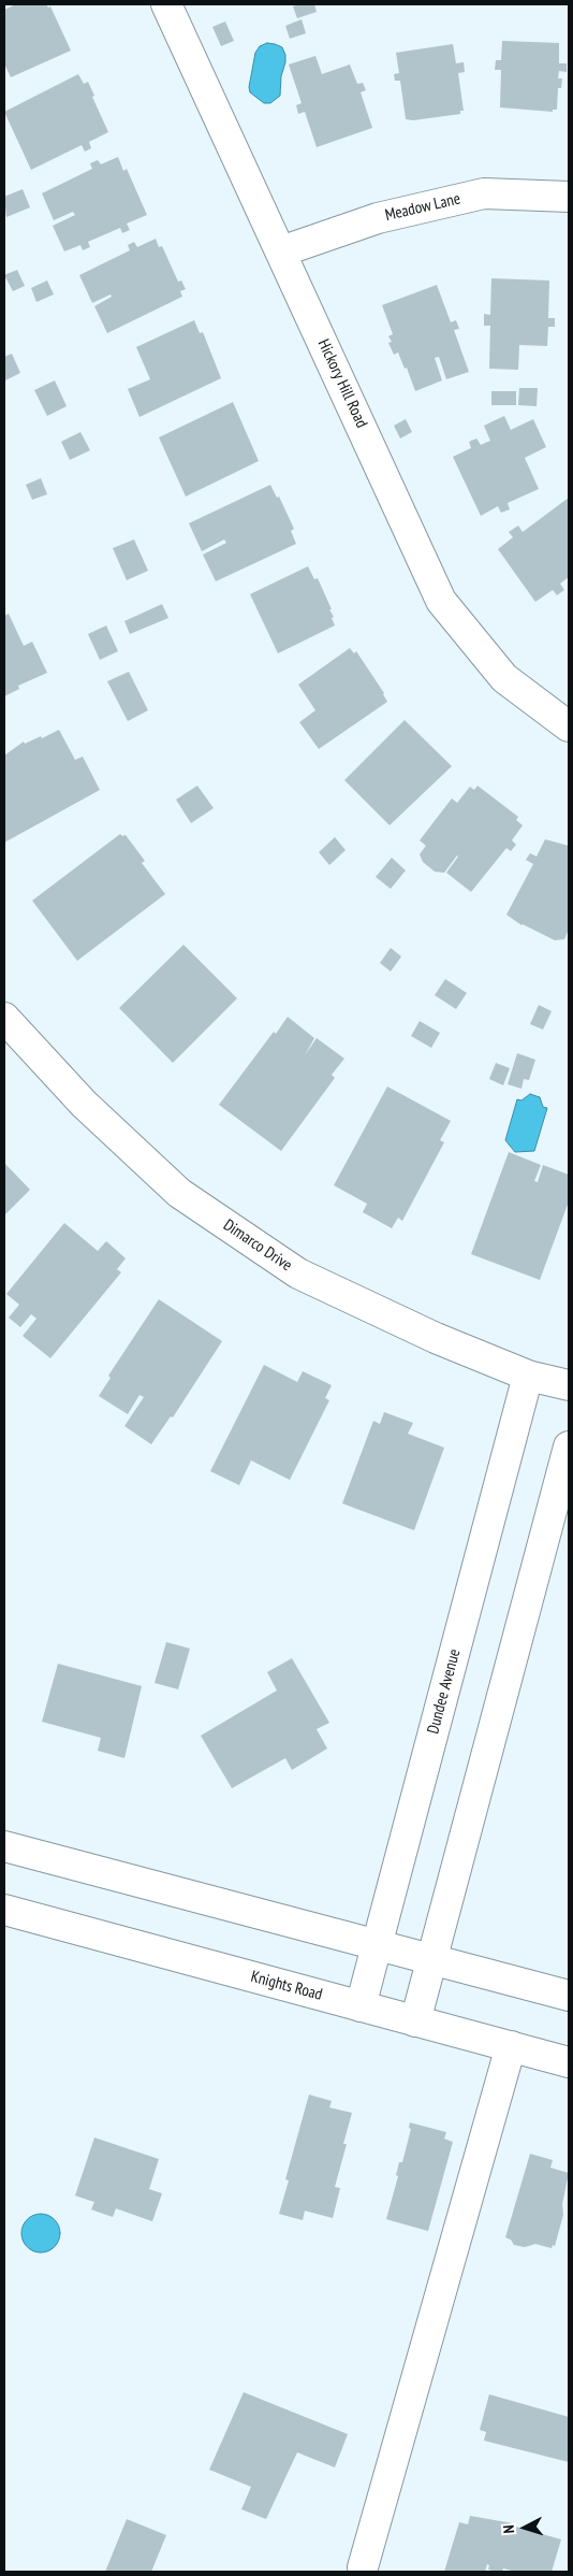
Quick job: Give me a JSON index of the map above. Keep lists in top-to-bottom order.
{
  "streets": {
    "street": [
      "Meadow Lane",
      "Hickory Hill Road",
      "Dimarco Drive",
      "Dundee Avenue",
      "Knights Road"
    ]
  },
  "crossings": [
    ["Meadow Lane", "Hickory Hill Road"],
    ["Dimarco Drive", "Dundee Avenue"],
    ["Dundee Avenue", "Knights Road"]
  ],
  "north": "left"
}
